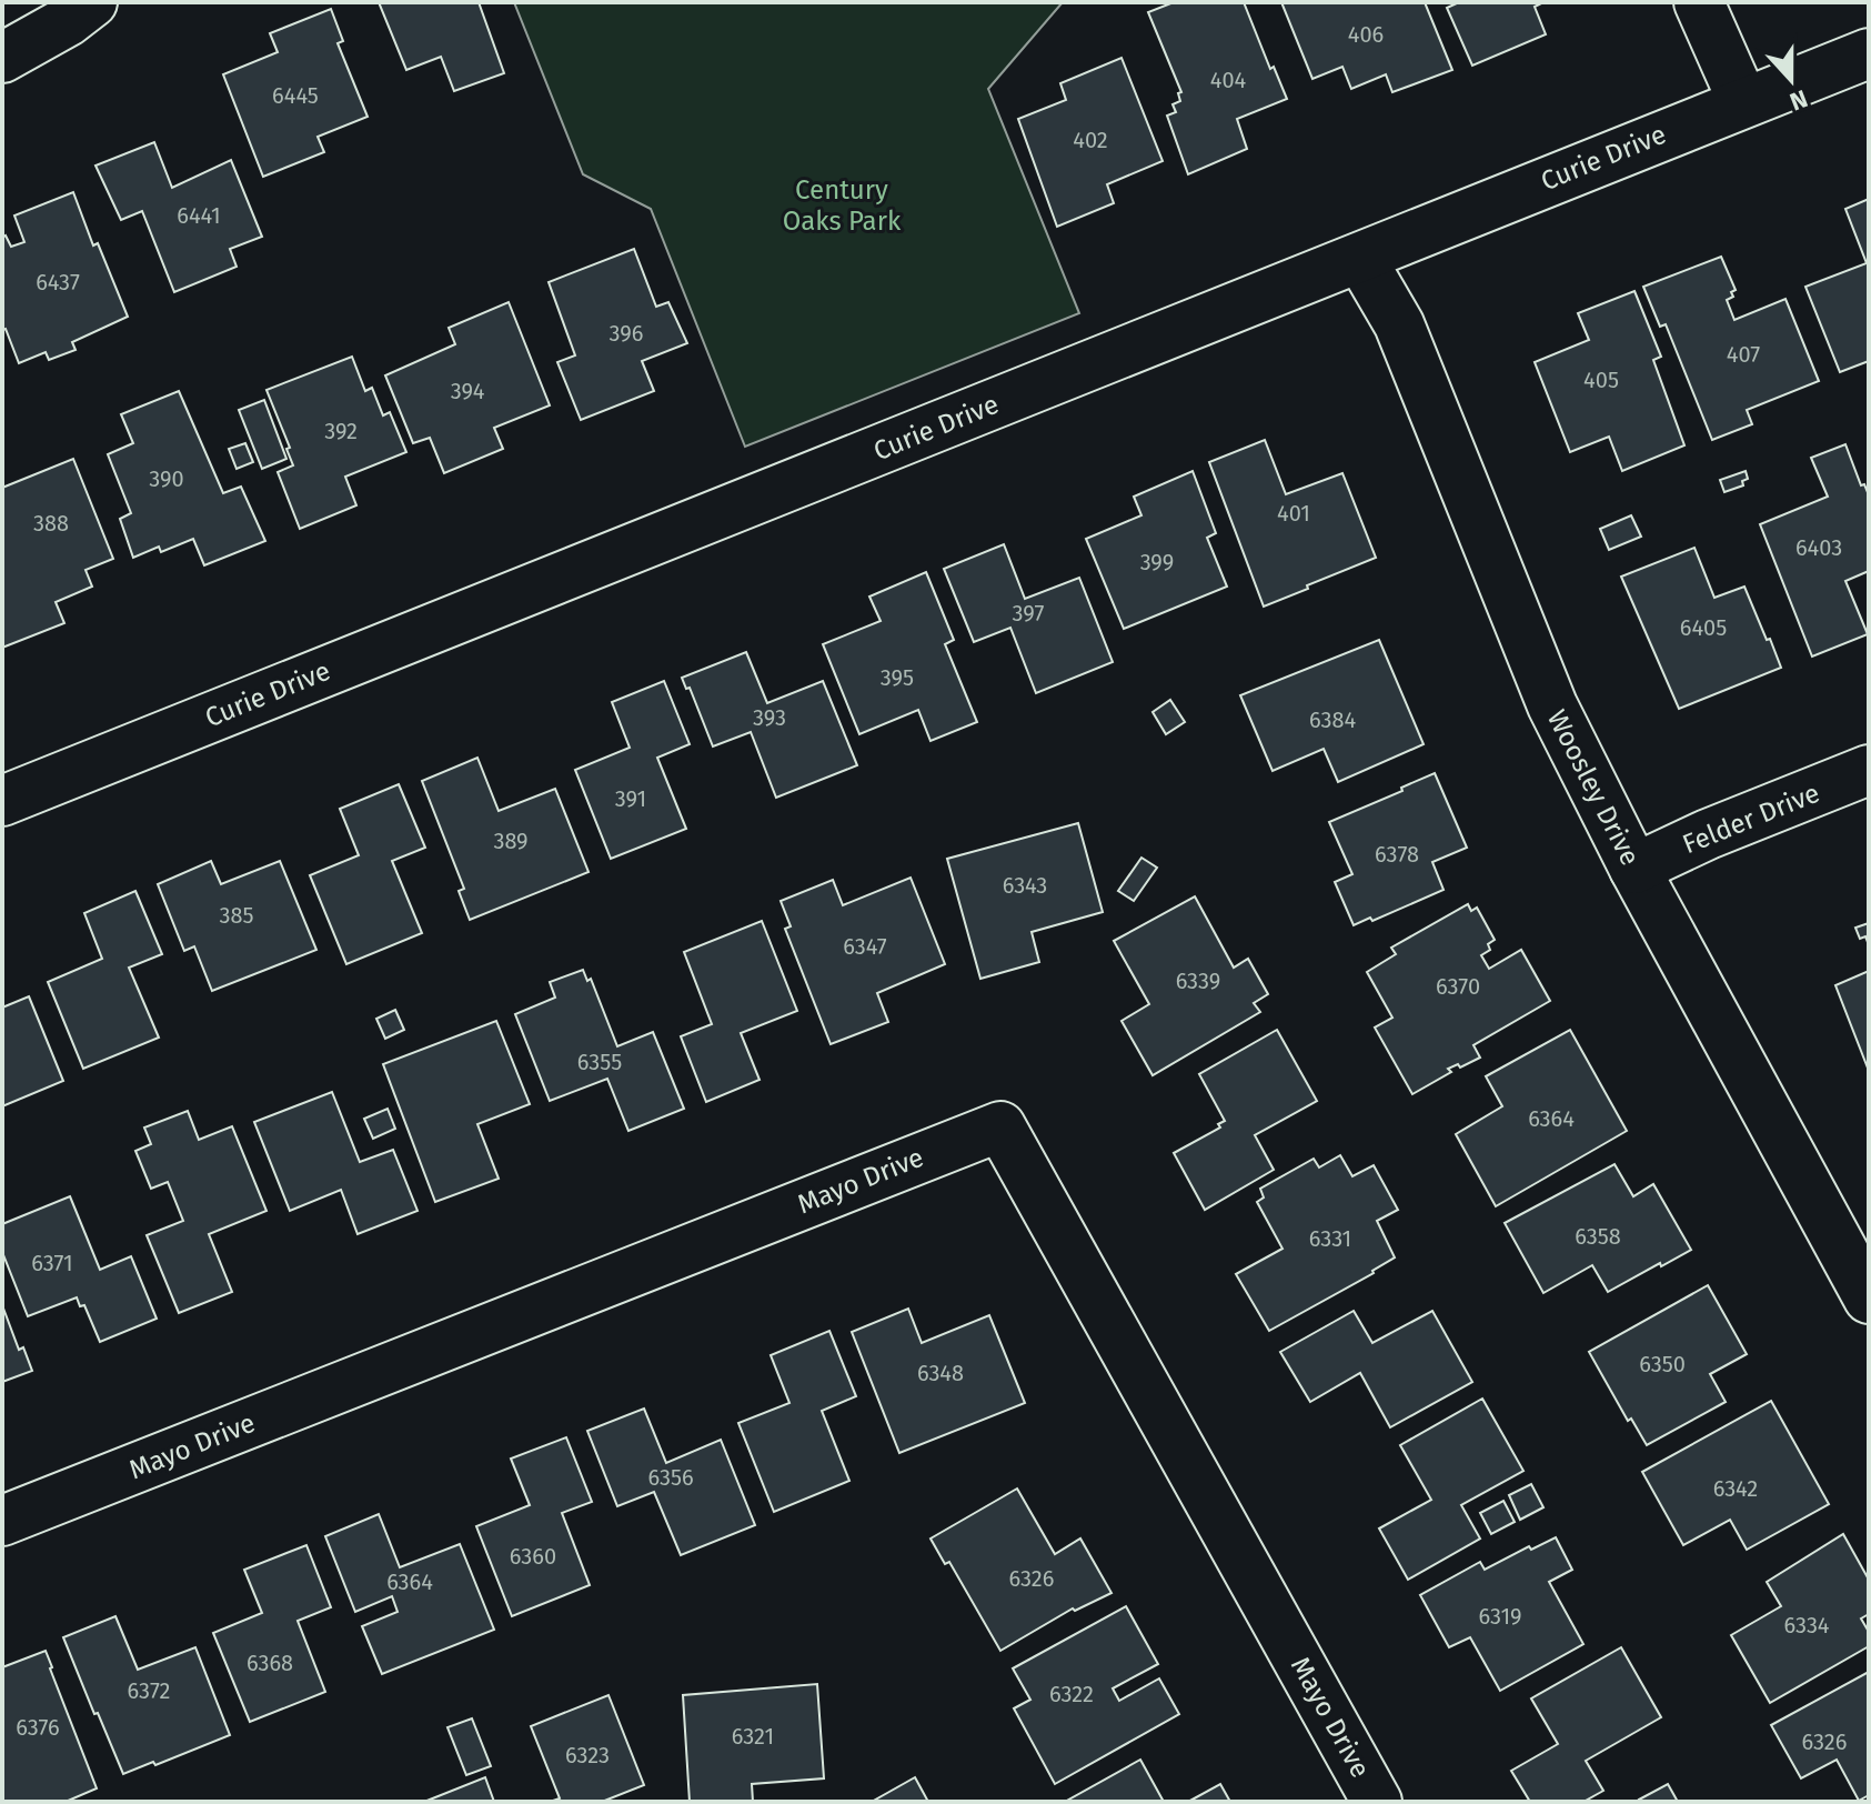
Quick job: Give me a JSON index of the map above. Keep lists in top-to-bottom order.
{
  "streets": {
    "street": [
      "Curie Drive",
      "Woosley Drive",
      "Felder Drive",
      "Mayo Drive"
    ]
  },
  "crossings": [
    ["Curie Drive", "Woosley Drive"],
    ["Woosley Drive", "Felder Drive"]
  ],
  "parks": ["Century Oaks Park"],
  "house_numbers": [
    "406",
    "404",
    "6445",
    "402",
    "6441",
    "6437",
    "396",
    "407",
    "405",
    "394",
    "392",
    "390",
    "401",
    "388",
    "6403",
    "399",
    "397",
    "6405",
    "395",
    "393",
    "6384",
    "391",
    "389",
    "6378",
    "6343",
    "385",
    "6347",
    "6339",
    "6370",
    "6355",
    "6364",
    "6358",
    "6331",
    "6371",
    "6350",
    "6348",
    "6356",
    "6342",
    "6360",
    "6326",
    "6364",
    "6319",
    "6334",
    "6368",
    "6372",
    "6322",
    "6376",
    "6321",
    "6326",
    "6323"
  ],
  "north": "bottom"
}
